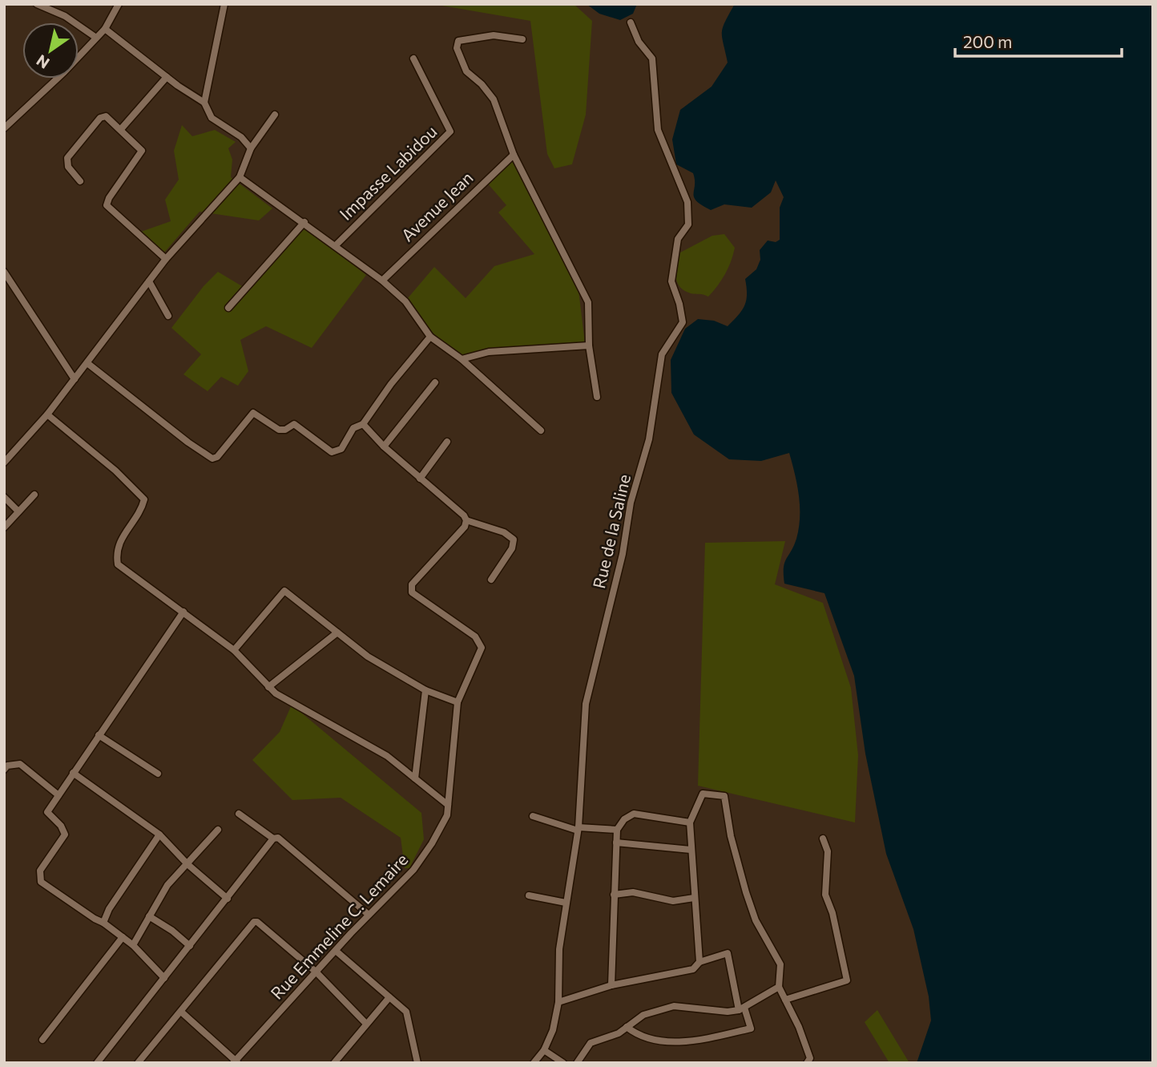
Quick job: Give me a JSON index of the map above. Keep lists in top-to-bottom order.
{
  "streets": {
    "street": [
      "Impasse Labidou",
      "Avenue Jean",
      "Rue de la Saline",
      "Rue Emmeline C. Lemaire"
    ]
  },
  "scale_bar": "200 m",
  "north": "bottom left"
}
